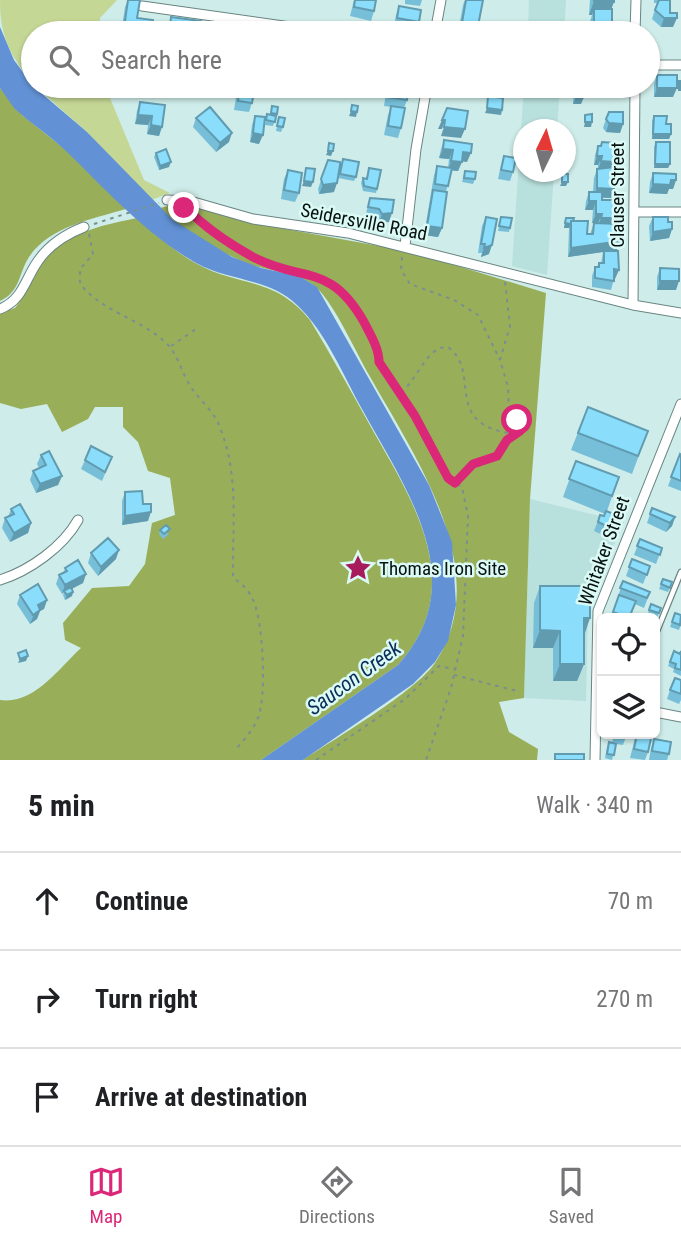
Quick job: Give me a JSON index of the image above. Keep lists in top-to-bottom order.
{
  "streets": {
    "street": ["Clauser Street", "Seidersville Road", "Whitaker Street"]
  },
  "crossings": [
    ["Clauser Street", "Seidersville Road"]
  ],
  "water": ["Saucon Creek"],
  "places": {
    "place": ["Thomas Iron Site"]
  },
  "north": "top",
  "page": {
    "search": "Search here",
    "heading": ["5 min", "Walk · 340 m"],
    "list": [
      ["Continue", "70 m"],
      ["Turn right", "270 m"],
      "Arrive at destination"
    ],
    "nav": ["Map", "Directions", "Saved"]
  }
}
